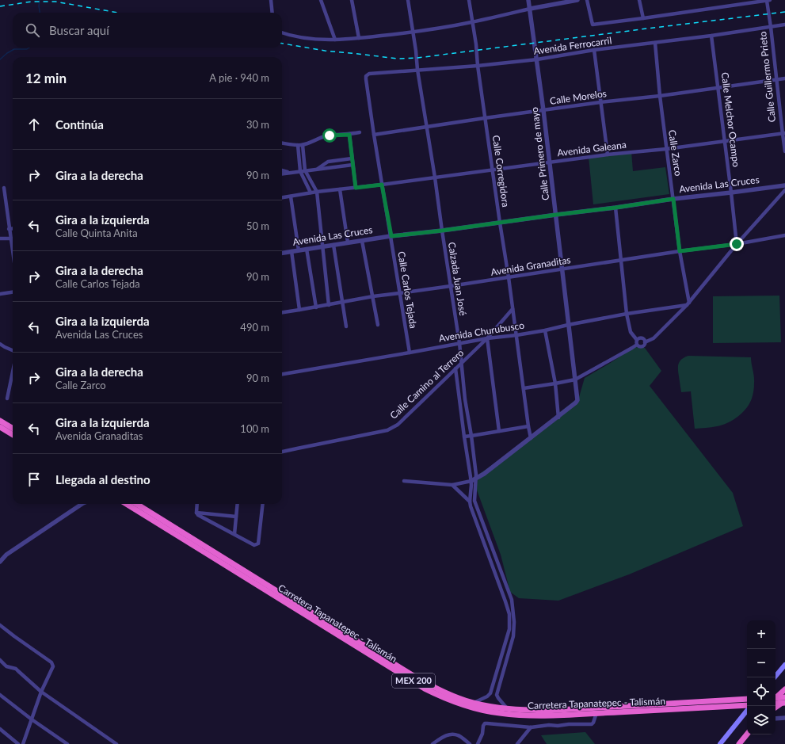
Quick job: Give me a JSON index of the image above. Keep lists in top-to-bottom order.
{
  "streets": {
    "highway": ["Carretera Tapanatepec - Talismán", "MEX 200"],
    "street": [
      "Avenida Ferrocarril",
      "Calle Guillermo Prieto",
      "Calle Morelos",
      "Calle Melchor Ocampo",
      "Avenida Galeana",
      "Calle Zarco",
      "Calle Primero de mayo",
      "Calle Corregidora",
      "Avenida Las Cruces",
      "Avenida Granaditas",
      "Calzada Juan José",
      "Calle Carlos Tejada",
      "Avenida Churubusco",
      "Calle Camino al Terrero"
    ]
  },
  "crossings": [
    ["Avenida Ferrocarril", "Calle Guillermo Prieto"],
    ["Avenida Ferrocarril", "Calle Melchor Ocampo"],
    ["Avenida Ferrocarril", "Calle Zarco"],
    ["Avenida Ferrocarril", "Calle Primero de mayo"],
    ["Avenida Ferrocarril", "Calle Corregidora"],
    ["Avenida Ferrocarril", "Calzada Juan José"],
    ["Avenida Ferrocarril", "Calle Carlos Tejada"],
    ["Calle Guillermo Prieto", "Calle Morelos"],
    ["Calle Guillermo Prieto", "Avenida Galeana"],
    ["Calle Morelos", "Calle Melchor Ocampo"],
    ["Calle Morelos", "Calle Zarco"],
    ["Calle Morelos", "Calle Primero de mayo"],
    ["Calle Morelos", "Calle Corregidora"],
    ["Calle Morelos", "Calzada Juan José"],
    ["Calle Morelos", "Calle Carlos Tejada"],
    ["Calle Melchor Ocampo", "Avenida Galeana"],
    ["Calle Melchor Ocampo", "Avenida Las Cruces"],
    ["Calle Melchor Ocampo", "Avenida Granaditas"],
    ["Avenida Galeana", "Calle Zarco"],
    ["Avenida Galeana", "Calle Primero de mayo"],
    ["Avenida Galeana", "Calle Corregidora"],
    ["Avenida Galeana", "Calzada Juan José"],
    ["Avenida Galeana", "Calle Carlos Tejada"],
    ["Calle Zarco", "Avenida Las Cruces"],
    ["Calle Zarco", "Avenida Granaditas"],
    ["Calle Zarco", "Avenida Churubusco"],
    ["Calle Primero de mayo", "Avenida Las Cruces"],
    ["Calle Primero de mayo", "Avenida Granaditas"],
    ["Calle Primero de mayo", "Avenida Churubusco"],
    ["Calle Corregidora", "Avenida Las Cruces"],
    ["Calle Corregidora", "Avenida Granaditas"],
    ["Calle Corregidora", "Avenida Churubusco"],
    ["Calle Corregidora", "Calle Camino al Terrero"],
    ["Avenida Las Cruces", "Calzada Juan José"],
    ["Avenida Las Cruces", "Calle Carlos Tejada"],
    ["Avenida Granaditas", "Calzada Juan José"],
    ["Avenida Granaditas", "Calle Carlos Tejada"],
    ["Calzada Juan José", "Avenida Churubusco"],
    ["Calzada Juan José", "Calle Camino al Terrero"],
    ["Calle Carlos Tejada", "Avenida Churubusco"],
    ["Avenida Churubusco", "Calle Camino al Terrero"]
  ],
  "page": {
    "search": "Buscar aquí",
    "heading": ["12 min", "A pie · 940 m"],
    "list": [
      ["Continúa", "30 m"],
      ["Gira a la derecha", "90 m"],
      ["Gira a la izquierda", "Calle Quinta Anita", "50 m"],
      ["Gira a la derecha", "Calle Carlos Tejada", "90 m"],
      ["Gira a la izquierda", "Avenida Las Cruces", "490 m"],
      ["Gira a la derecha", "Calle Zarco", "90 m"],
      ["Gira a la izquierda", "Avenida Granaditas", "100 m"],
      "Llegada al destino"
    ],
    "map_buttons": ["+", "−"]
  }
}
